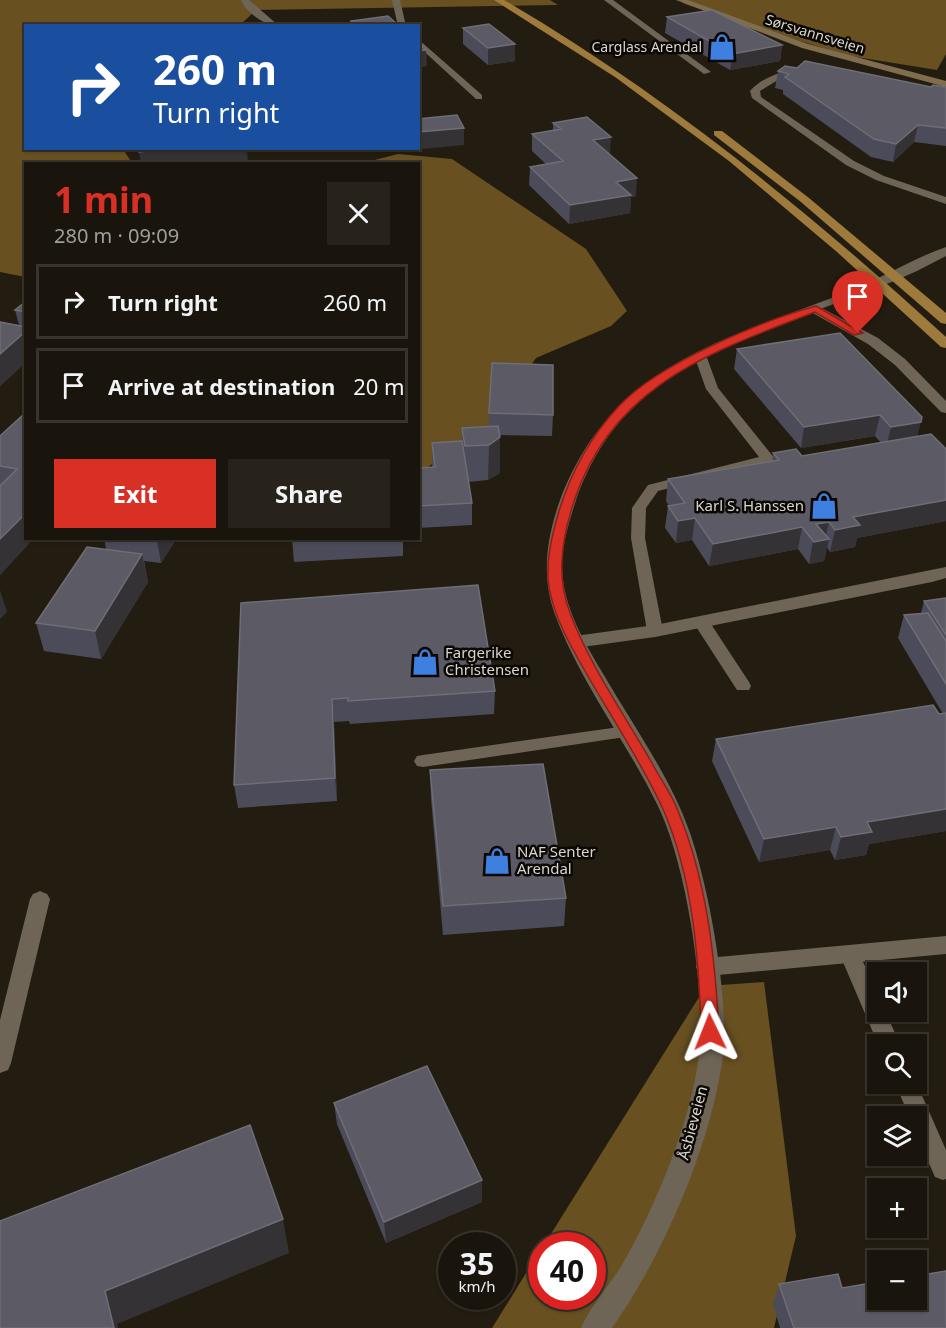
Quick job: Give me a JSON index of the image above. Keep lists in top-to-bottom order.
{
  "streets": {
    "main road": ["Sørsvannsveien"],
    "street": ["Åsbieveien"]
  },
  "places": {
    "shop": [
      "Carglass Arendal",
      "Karl S. Hanssen",
      "Fargerike Christensen",
      "NAF Senter Arendal"
    ]
  },
  "page": {
    "turn": ["260 m", "Turn right"],
    "heading": ["1 min", "280 m · 09:09"],
    "list": [
      {
        "name": "Turn right",
        "value": "260 m"
      },
      {
        "name": "Arrive at destination",
        "value": "20 m"
      }
    ],
    "buttons": ["Exit", "Share"],
    "map_buttons": ["+", "−"],
    "speed": "35 km/h",
    "limit": "40"
  }
}
